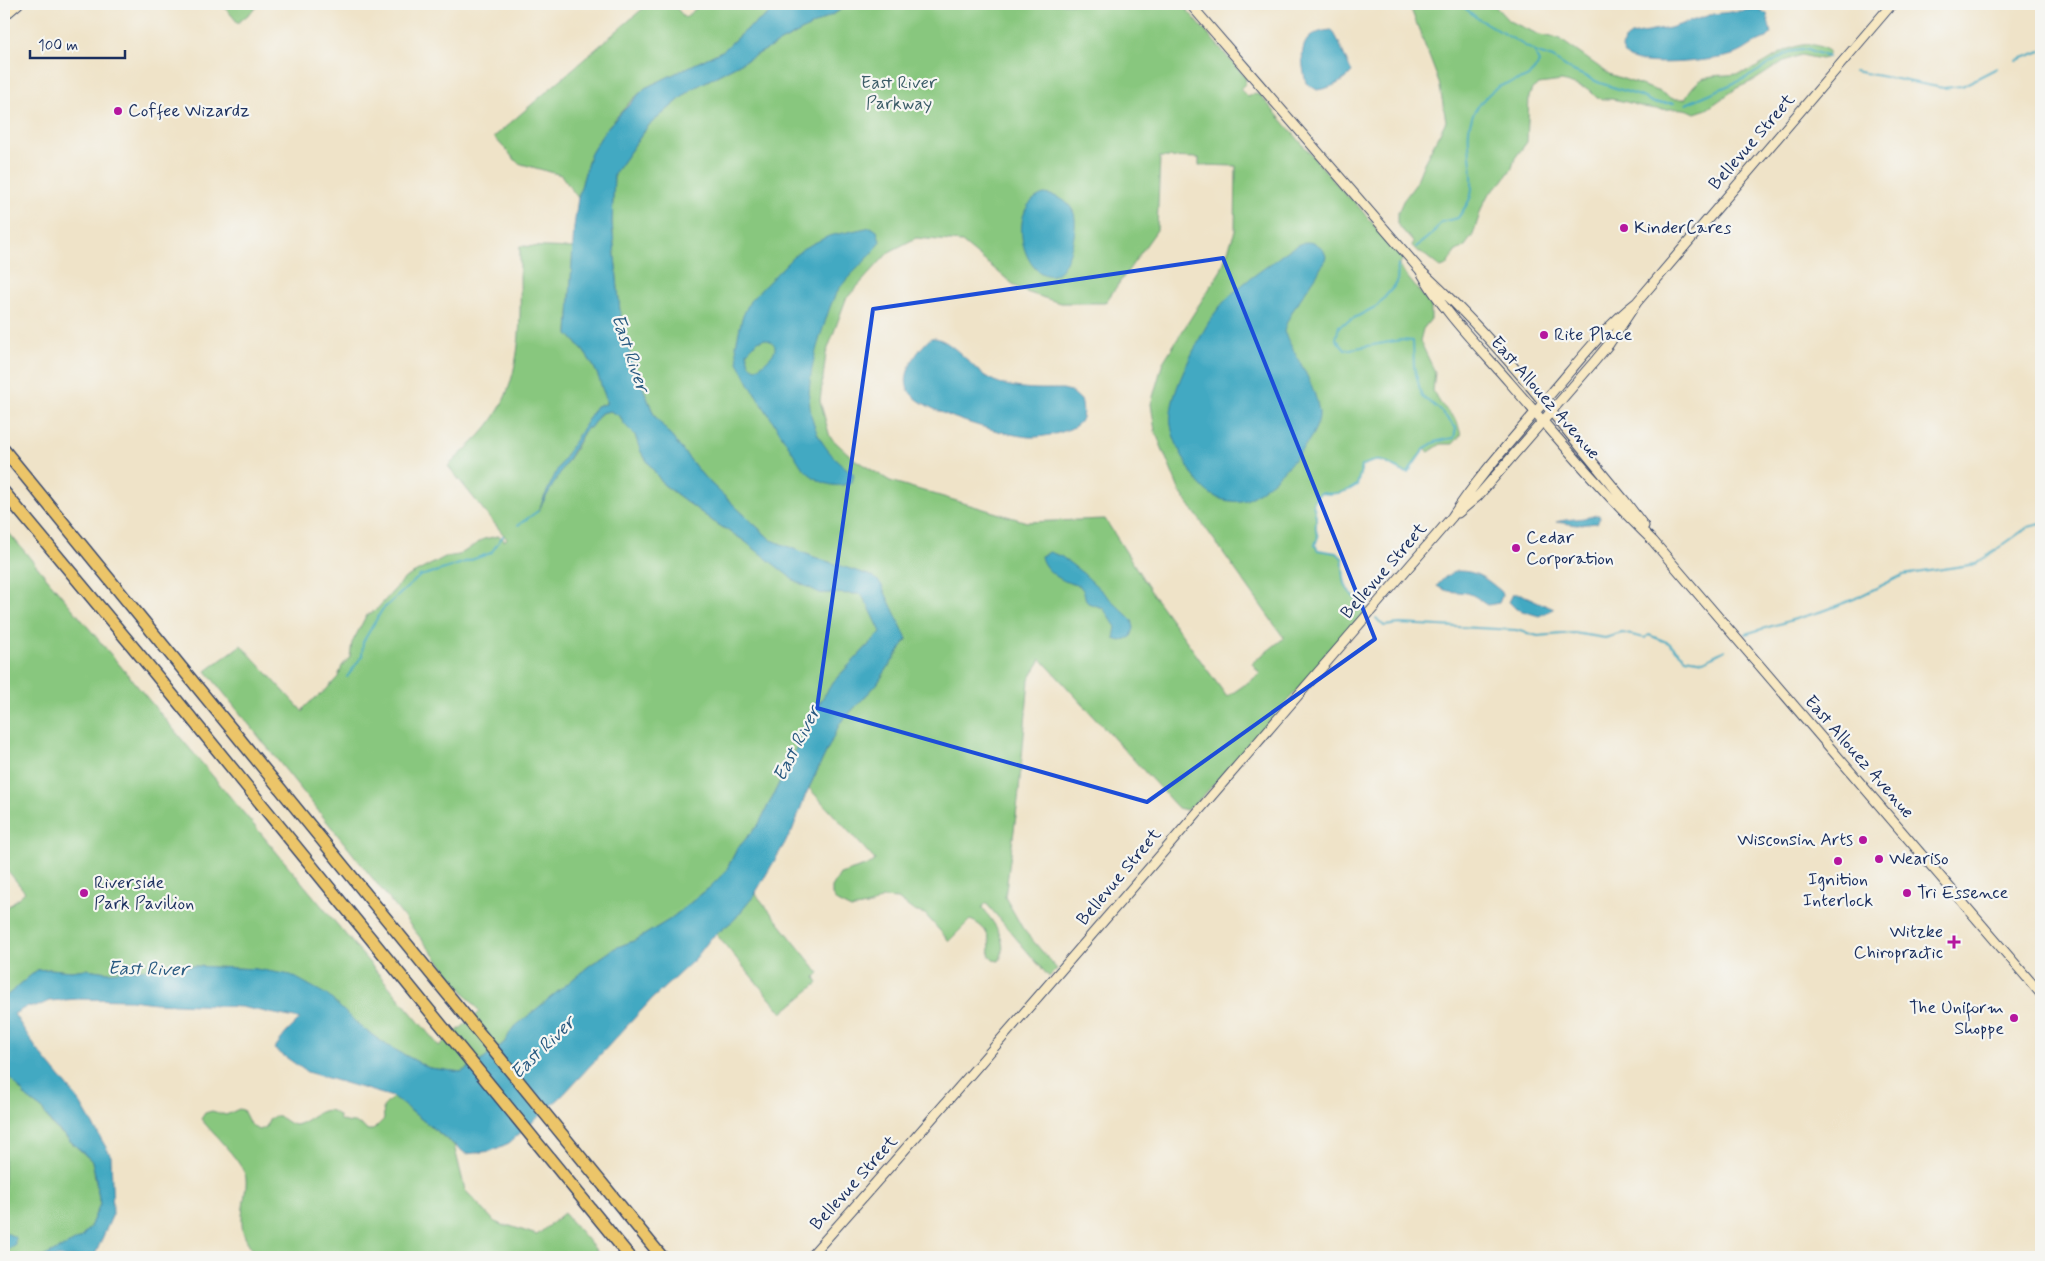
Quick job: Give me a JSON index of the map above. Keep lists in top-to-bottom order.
{
  "streets": {
    "street": ["Bellevue Street", "East Allouez Avenue"]
  },
  "crossings": [
    ["Bellevue Street", "East Allouez Avenue"]
  ],
  "water": ["East River"],
  "parks": ["East River Parkway"],
  "places": {
    "other": [
      "Coffee Wizardz",
      "KinderCares",
      "Rite Place",
      "Cedar Corporation",
      "Wisconsin Arts",
      "Weariso",
      "Ignition Interlock",
      "Riverside Park Pavilion",
      "Tri Essence",
      "The Uniform Shoppe"
    ],
    "health": ["Witzke Chiropractic"]
  },
  "scale_bar": "100 m"
}
